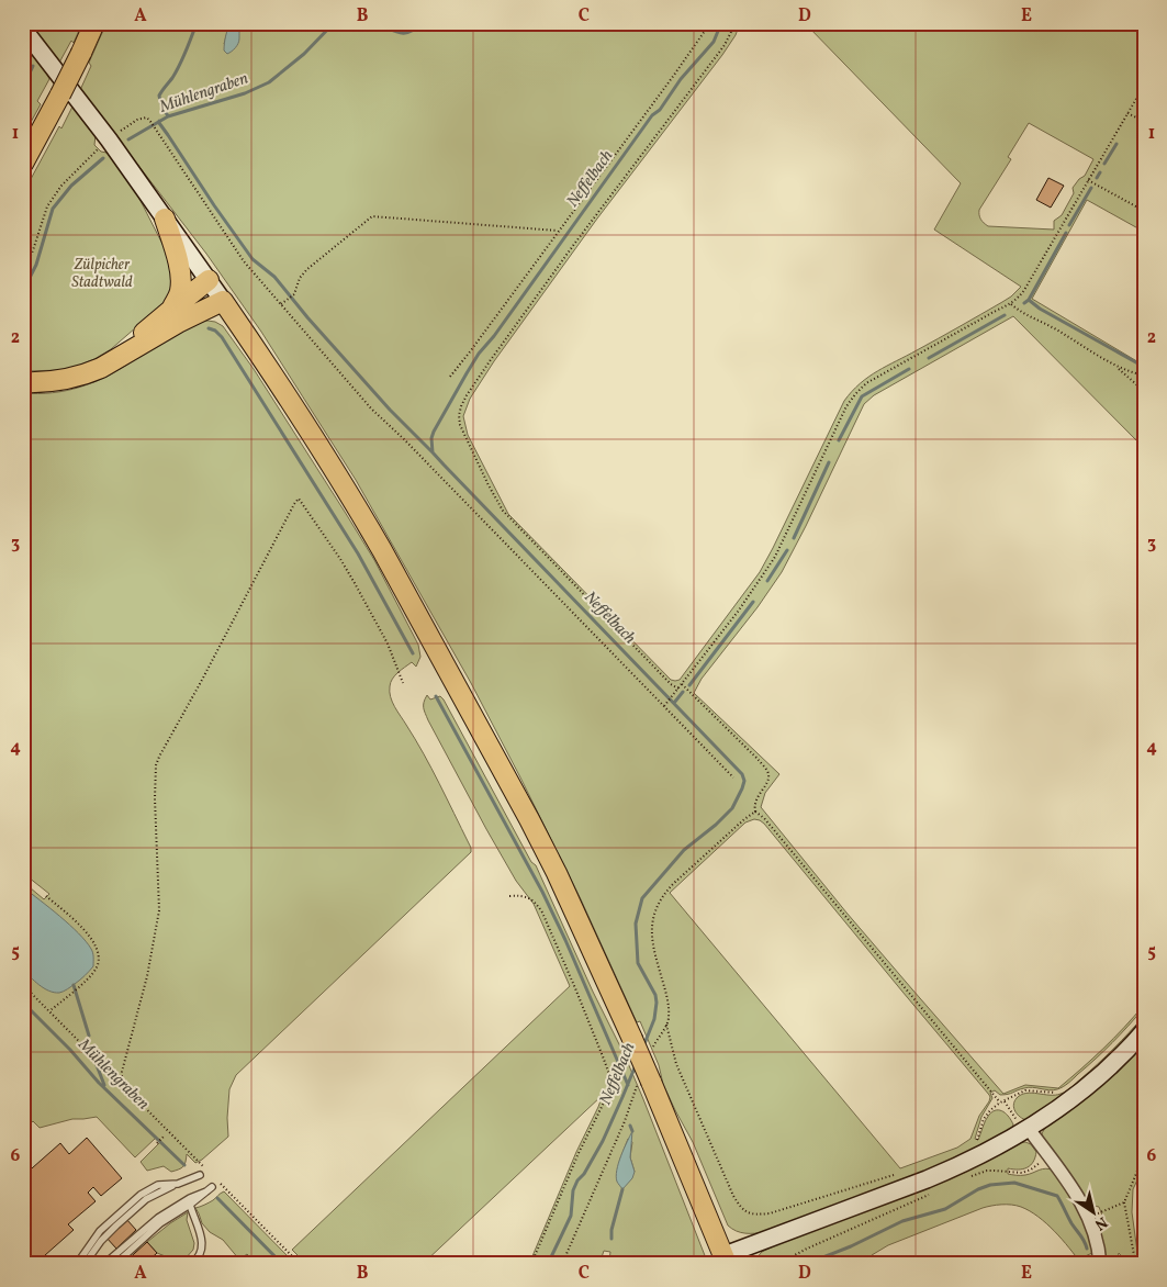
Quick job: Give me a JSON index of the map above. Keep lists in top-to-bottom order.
{
  "water": ["Mühlengraben", "Neffelbach"],
  "parks": ["Zülpicher Stadtwald"],
  "north": "bottom right",
  "grid": {
    "columns": [
      "A",
      "B",
      "C",
      "D",
      "E"
    ],
    "rows": [
      "1",
      "2",
      "3",
      "4",
      "5",
      "6"
    ]
  }
}
